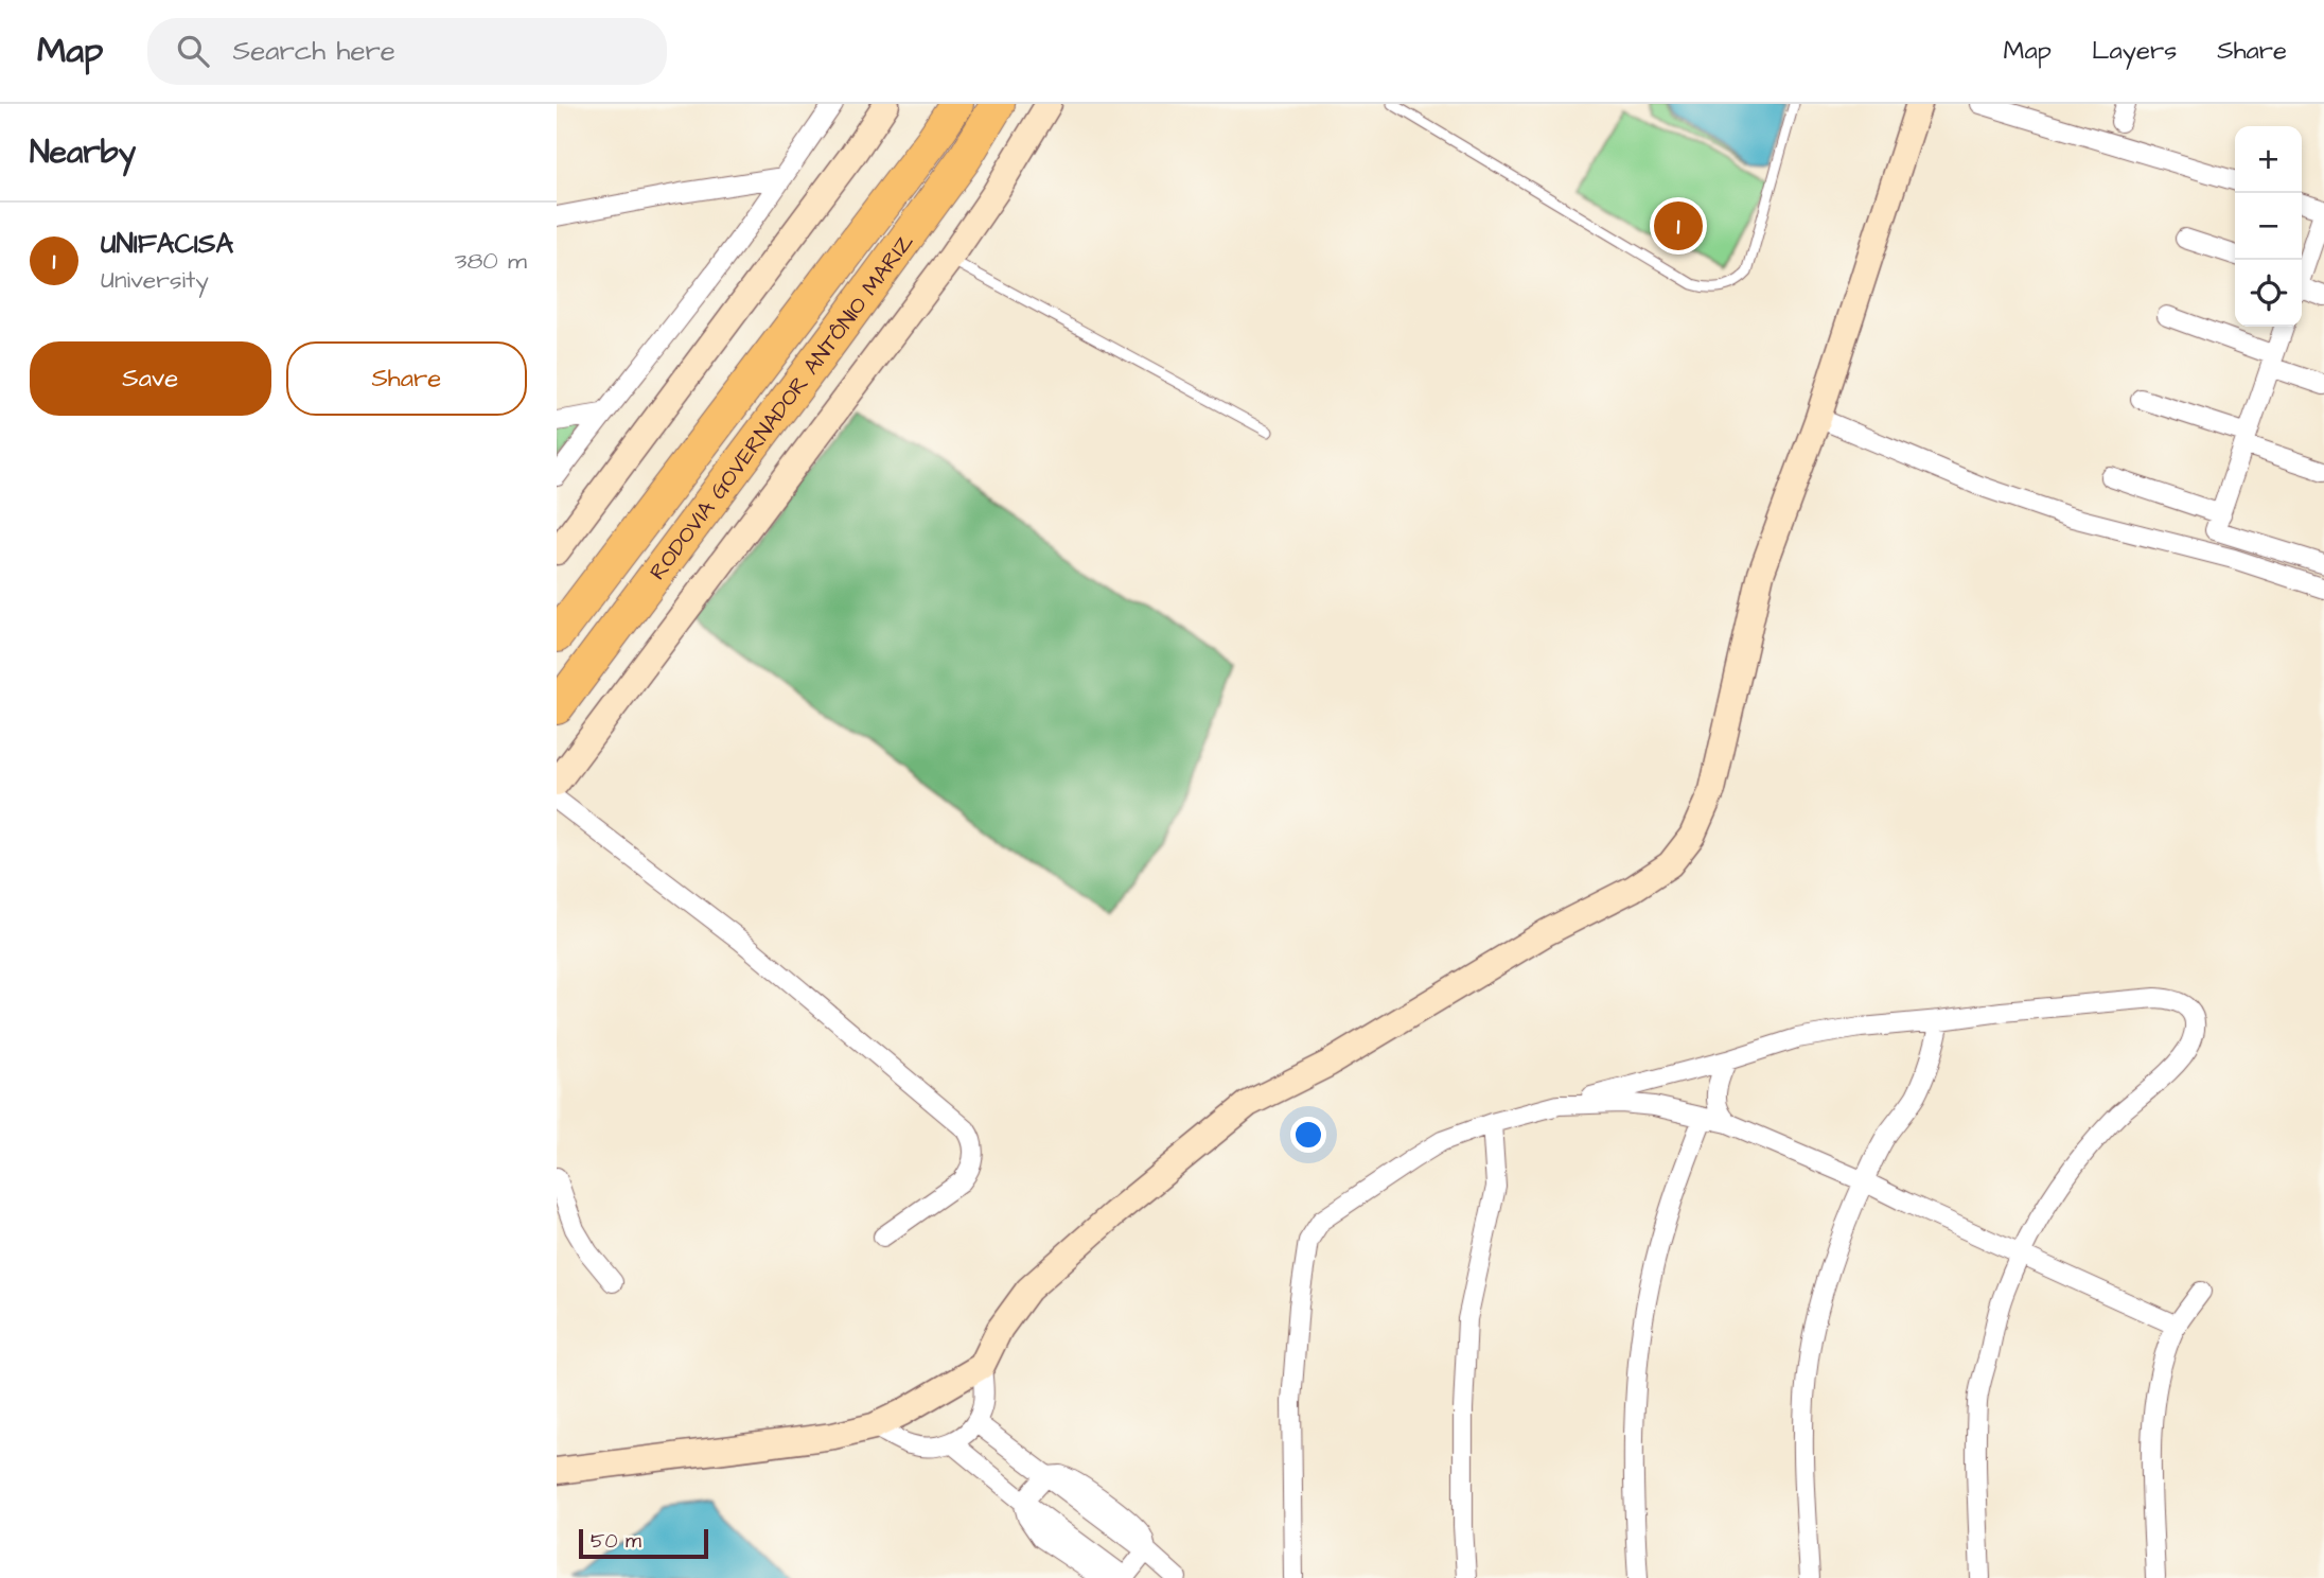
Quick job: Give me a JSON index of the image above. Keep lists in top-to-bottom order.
{
  "streets": {
    "highway": ["RODOVIA GOVERNADOR ANTÔNIO MARIZ"]
  },
  "scale_bar": "50 m",
  "page": {
    "header": "Map",
    "search": "Search here",
    "nav": ["Map", "Layers", "Share"],
    "heading": "Nearby",
    "map_buttons": ["+", "−"],
    "pins": "1",
    "list": [
      {
        "mark": "1",
        "name": "UNIFACISA",
        "note": "University",
        "value": "380 m"
      }
    ],
    "buttons": ["Save", "Share"],
    "scale": "50 m"
  }
}
